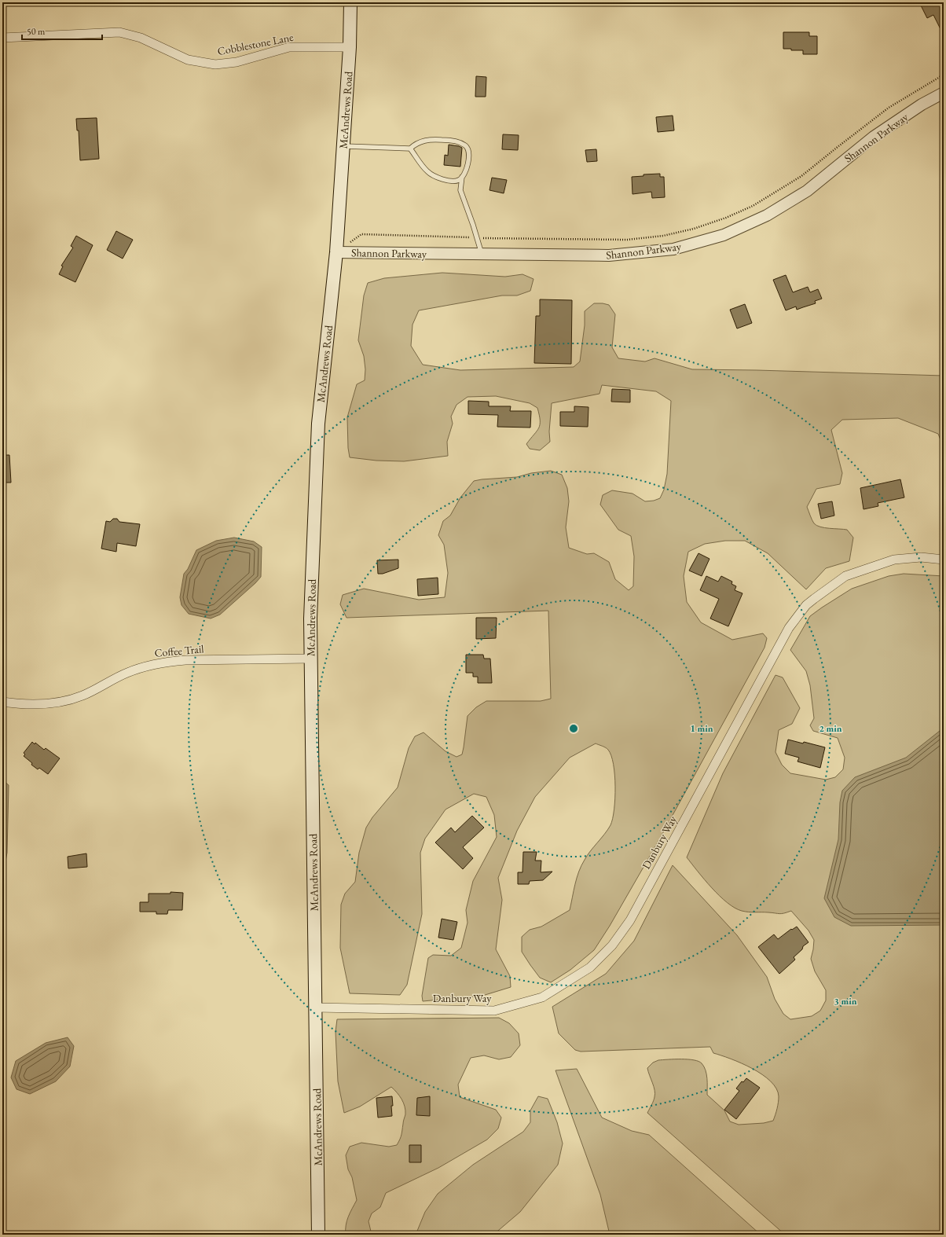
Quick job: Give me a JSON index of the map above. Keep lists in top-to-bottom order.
{
  "streets": {
    "main road": ["McAndrews Road"],
    "street": [
      "Cobblestone Lane",
      "Shannon Parkway",
      "Coffee Trail",
      "Danbury Way"
    ]
  },
  "crossings": [
    ["Cobblestone Lane", "McAndrews Road"],
    ["McAndrews Road", "Shannon Parkway"],
    ["McAndrews Road", "Coffee Trail"],
    ["McAndrews Road", "Danbury Way"]
  ],
  "scale_bar": "50 m",
  "rings": ["1 min", "2 min", "3 min"]
}
